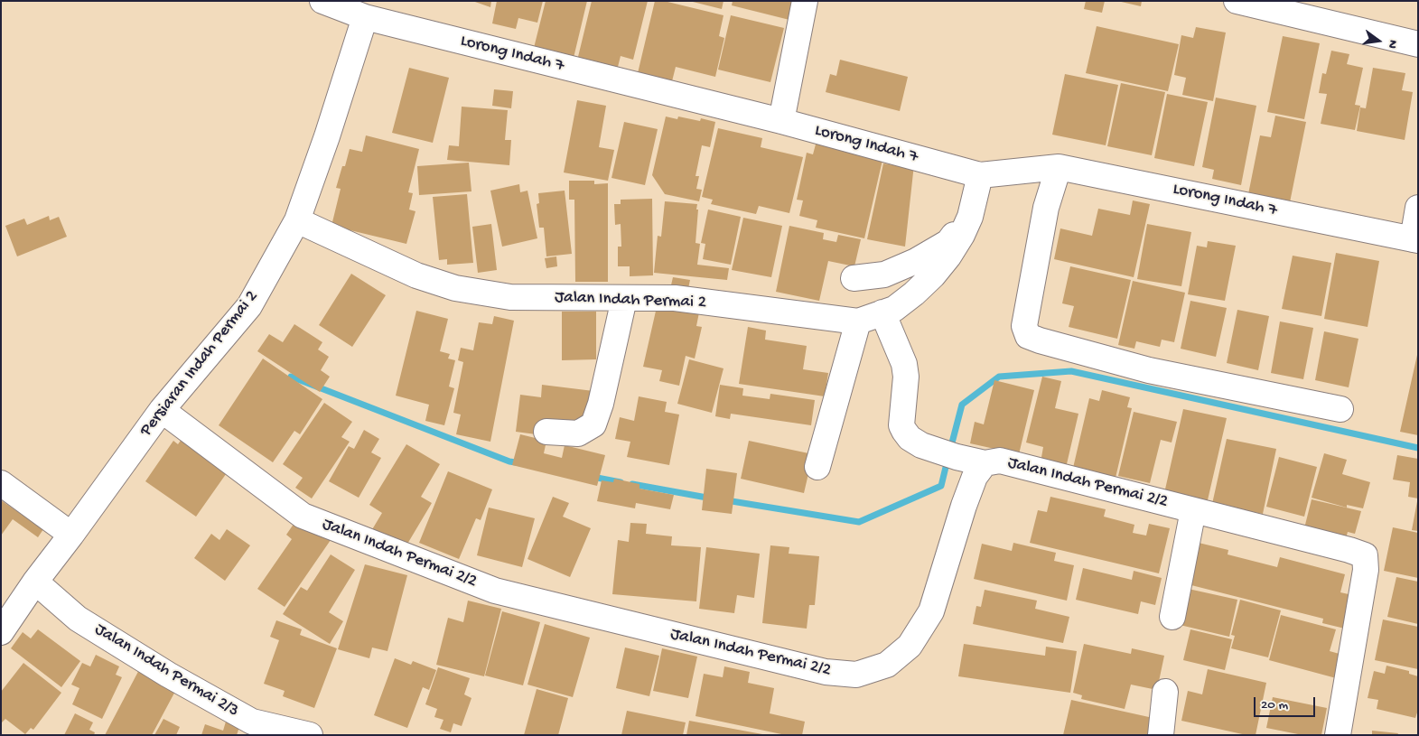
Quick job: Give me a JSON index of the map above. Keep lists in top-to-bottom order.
{
  "streets": {
    "street": [
      "Lorong Indah 7",
      "Jalan Indah Permai 2",
      "Persiaran Indah Permai 2",
      "Jalan Indah Permai 2/2",
      "Jalan Indah Permai 2/3"
    ]
  },
  "crossings": [
    ["Lorong Indah 7", "Jalan Indah Permai 2"],
    ["Lorong Indah 7", "Persiaran Indah Permai 2"],
    ["Jalan Indah Permai 2", "Persiaran Indah Permai 2"],
    ["Persiaran Indah Permai 2", "Jalan Indah Permai 2/2"],
    ["Persiaran Indah Permai 2", "Jalan Indah Permai 2/3"]
  ],
  "scale_bar": "20 m",
  "north": "right"
}
